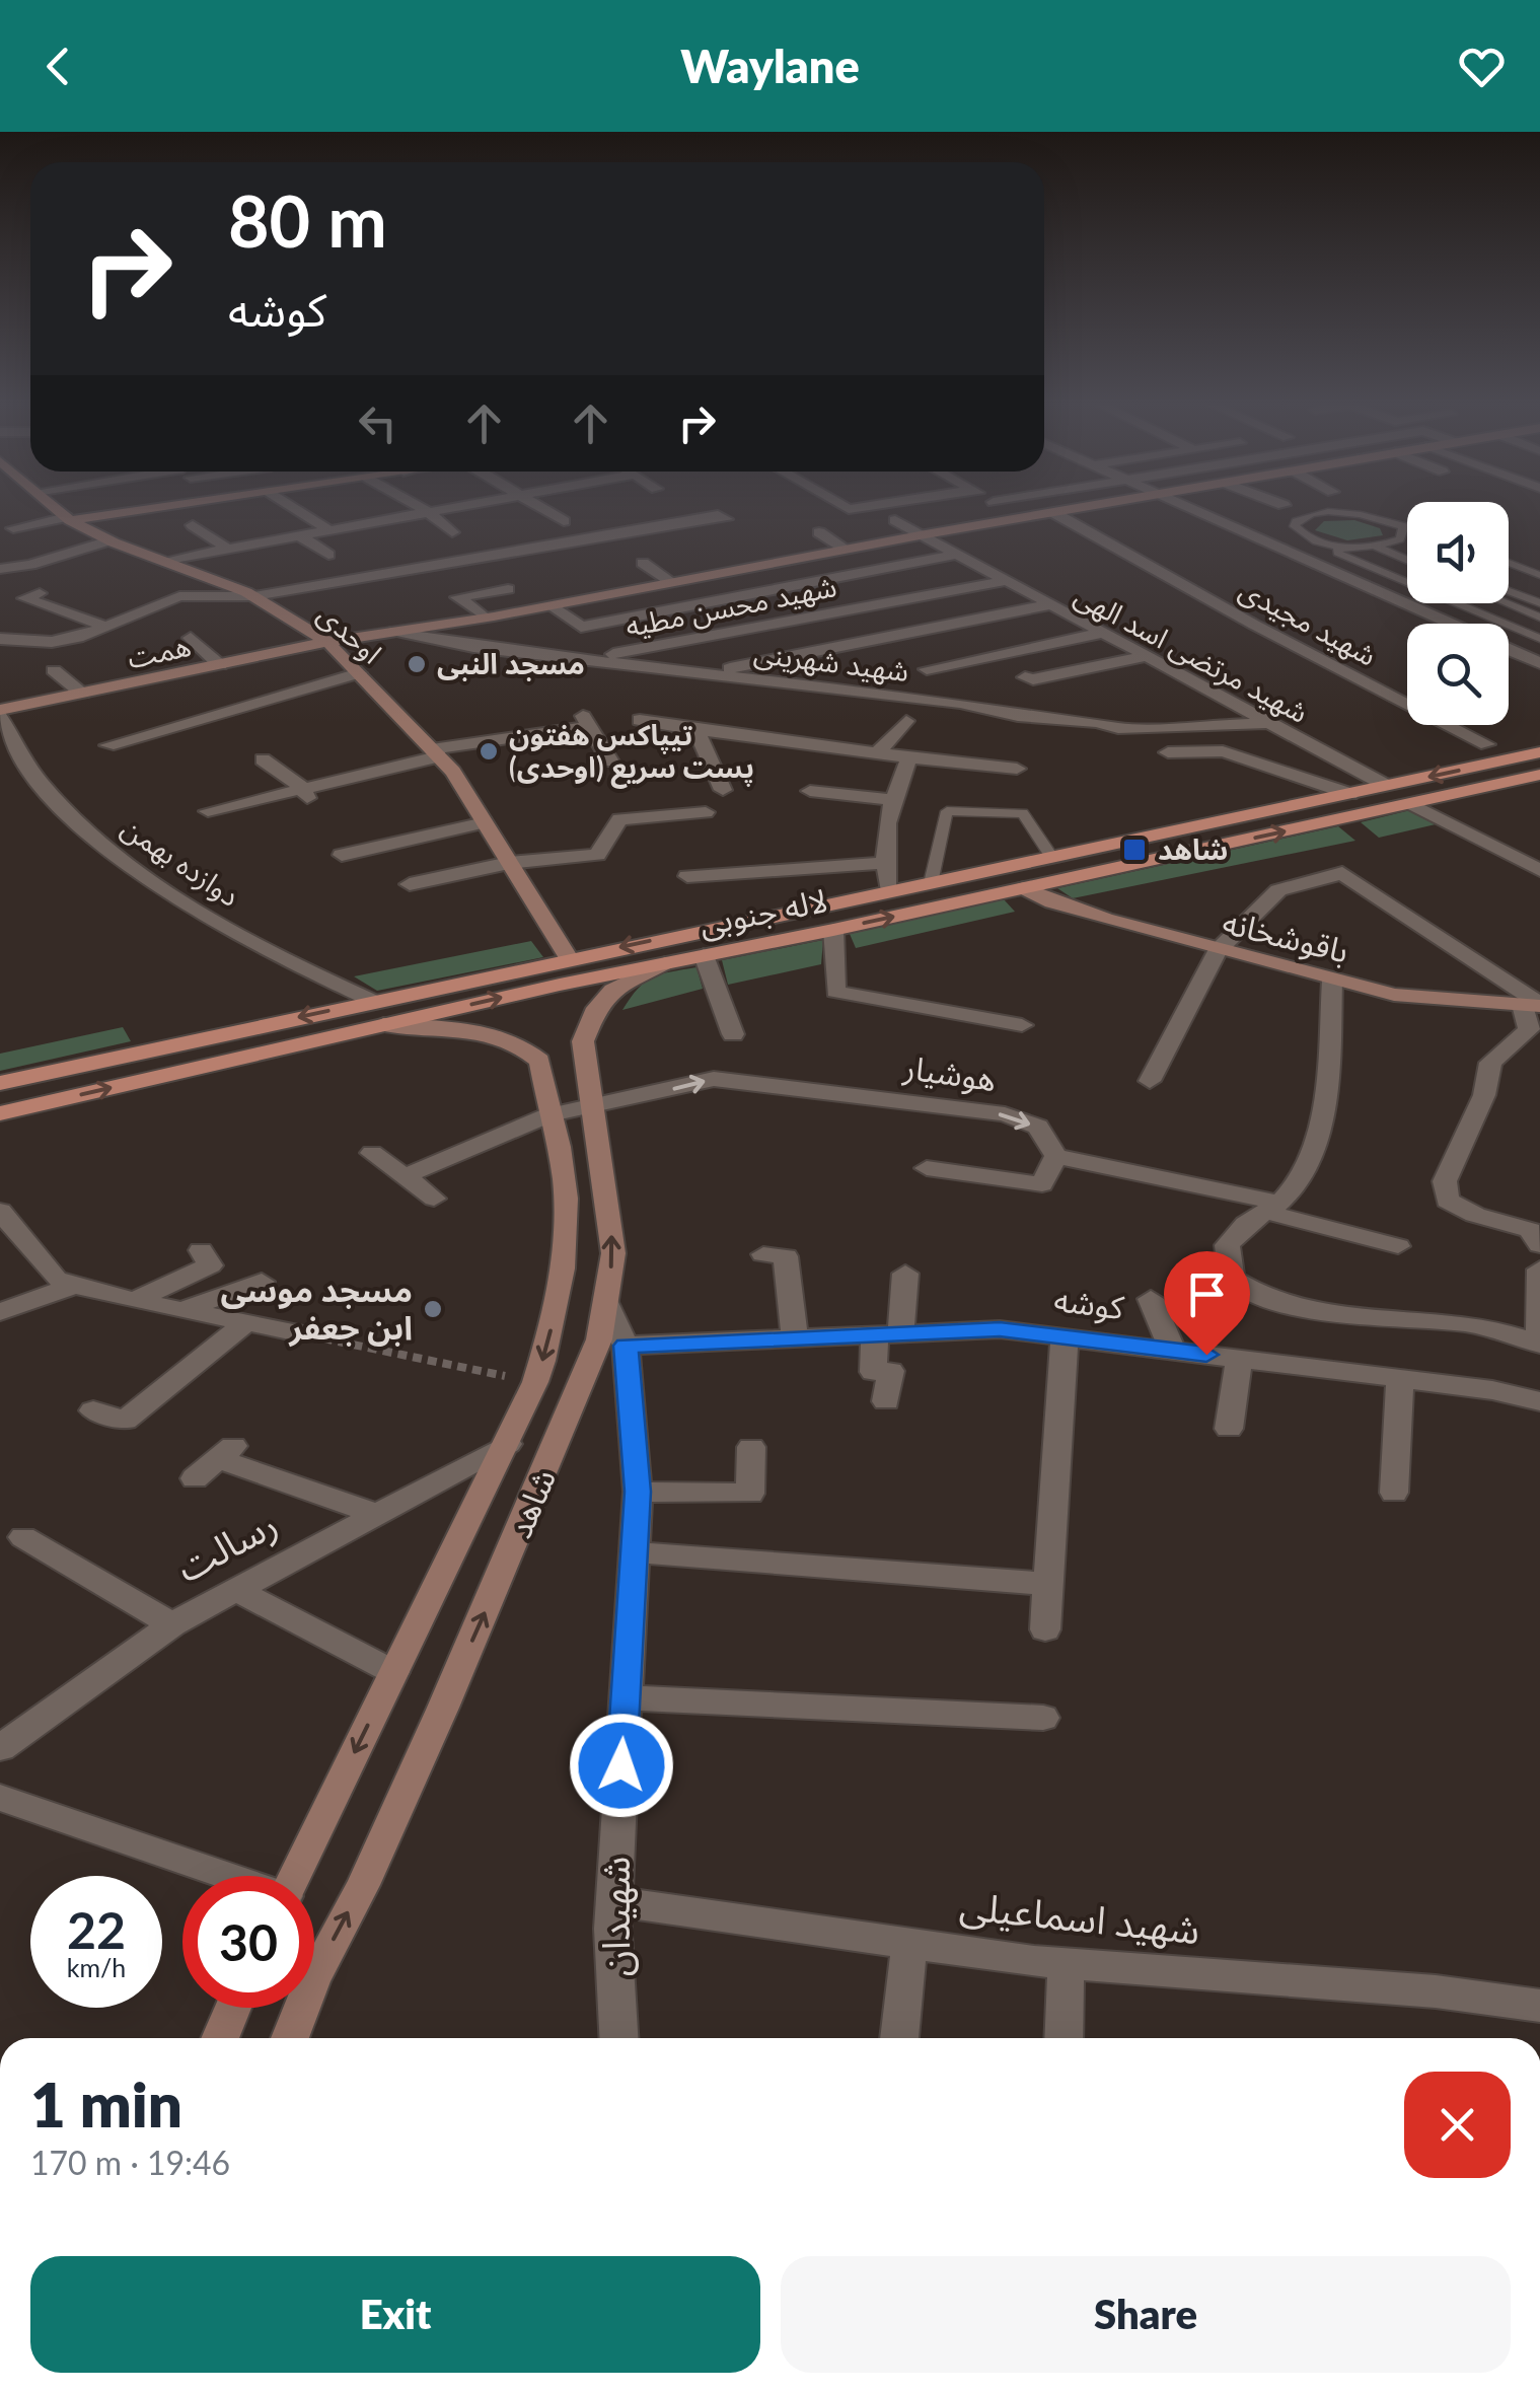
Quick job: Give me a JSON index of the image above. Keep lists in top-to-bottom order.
{
  "streets": {
    "main road": [
      "اوحدی",
      "همت",
      "لاله جنوبی",
      "باقوشخانه",
      "شاهد"
    ],
    "street": [
      "شهید محسن مطیه",
      "شهید مجیدی",
      "شهید مرتضی اسد الهی",
      "شهید شهرینی",
      "دوازده بهمن",
      "هوشیار",
      "کوشه",
      "رسالت",
      "شهیدان",
      "شهید اسماعیلی"
    ]
  },
  "crossings": [
    ["شهید محسن مطیه", "شهید مرتضی اسد الهی"],
    ["شهید محسن مطیه", "شهید شهرینی"],
    ["شهید مجیدی", "همت"],
    ["اوحدی", "همت"],
    ["اوحدی", "لاله جنوبی"],
    ["همت", "شهید مرتضی اسد الهی"],
    ["همت", "شهید شهرینی"],
    ["همت", "دوازده بهمن"],
    ["شهید مرتضی اسد الهی", "شهید شهرینی"],
    ["شهید مرتضی اسد الهی", "لاله جنوبی"],
    ["دوازده بهمن", "لاله جنوبی"],
    ["دوازده بهمن", "شاهد"],
    ["لاله جنوبی", "باقوشخانه"],
    ["لاله جنوبی", "شاهد"],
    ["هوشیار", "شاهد"],
    ["کوشه", "شهیدان"],
    ["شاهد", "رسالت"],
    ["شاهد", "شهیدان"],
    ["شهیدان", "شهید اسماعیلی"]
  ],
  "places": {
    "other": ["مسجد النبی", "تیپاکس هفتون (اوحدی) پست سریع", "مسجد موسی ابن جعفر"],
    "transit": ["شاهد"]
  },
  "page": {
    "header": "Waylane",
    "turn": ["80 m", "کوشه"],
    "speed": "22 km/h",
    "limit": "30",
    "heading": ["1 min", "170 m · 19:46"],
    "buttons": ["Exit", "Share"]
  }
}
